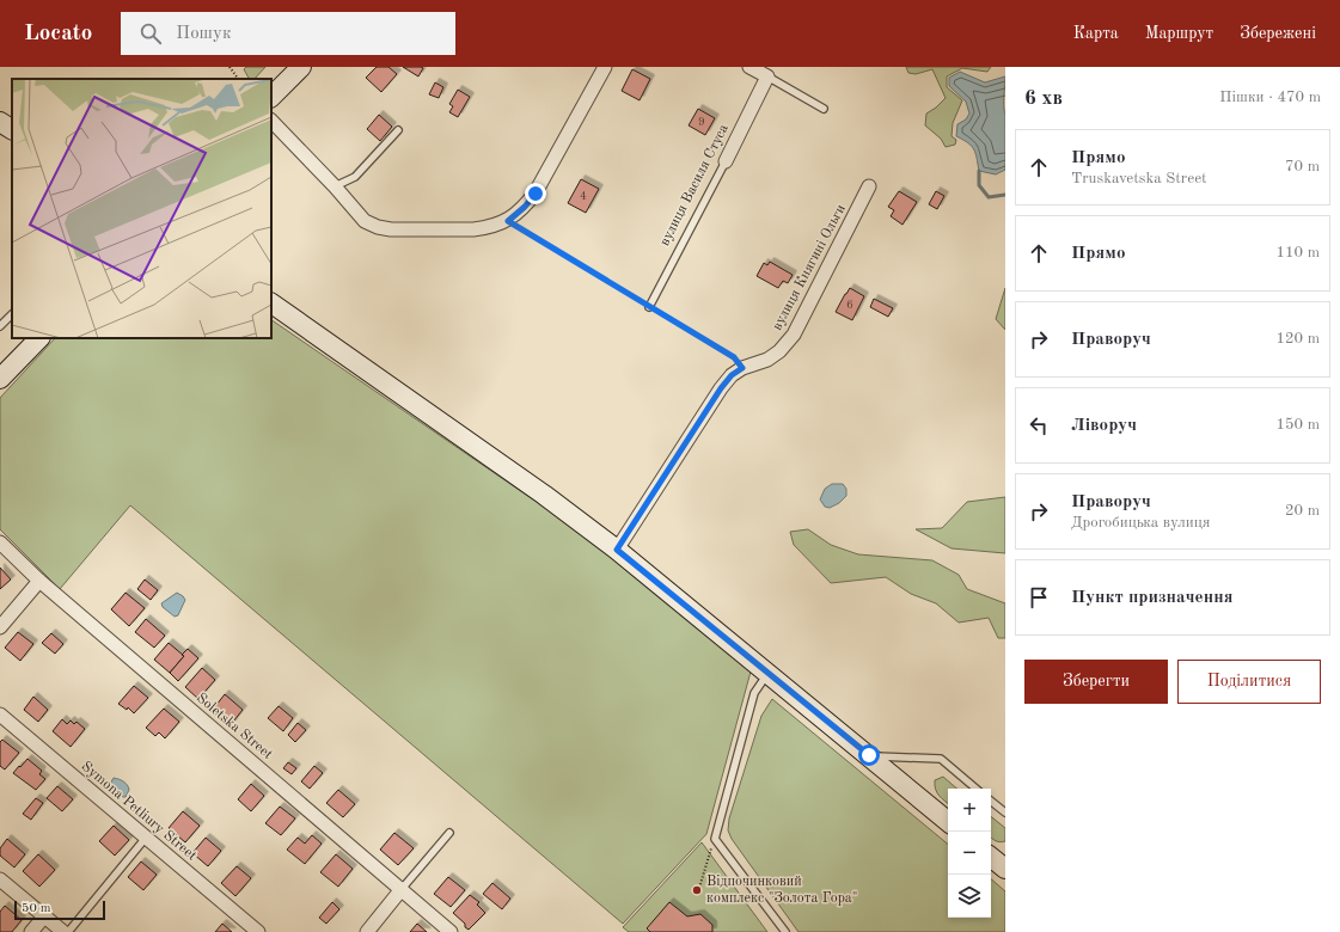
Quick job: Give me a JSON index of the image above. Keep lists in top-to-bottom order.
{
  "streets": {
    "street": [
      "вулиця Василя Стуса",
      "вулиця Княгині Ольги",
      "Soletska Street",
      "Symona Petliury Street"
    ]
  },
  "places": ["Відпочинковий комплекс \"Золота Гора\""],
  "house_numbers": ["9", "4", "6"],
  "scale_bar": "50 m",
  "page": {
    "header": "Locato",
    "search": "Пошук",
    "nav": ["Карта", "Маршрут", "Збережені"],
    "heading": ["6 хв", "Пішки · 470 m"],
    "list": [
      ["Прямо", "Truskavetska Street", "70 m"],
      ["Прямо", "110 m"],
      ["Праворуч", "120 m"],
      ["Ліворуч", "150 m"],
      ["Праворуч", "Дрогобицька вулиця", "20 m"],
      "Пункт призначення"
    ],
    "buttons": ["Зберегти", "Поділитися"],
    "map_buttons": ["+", "−"],
    "scale": "50 m"
  }
}
